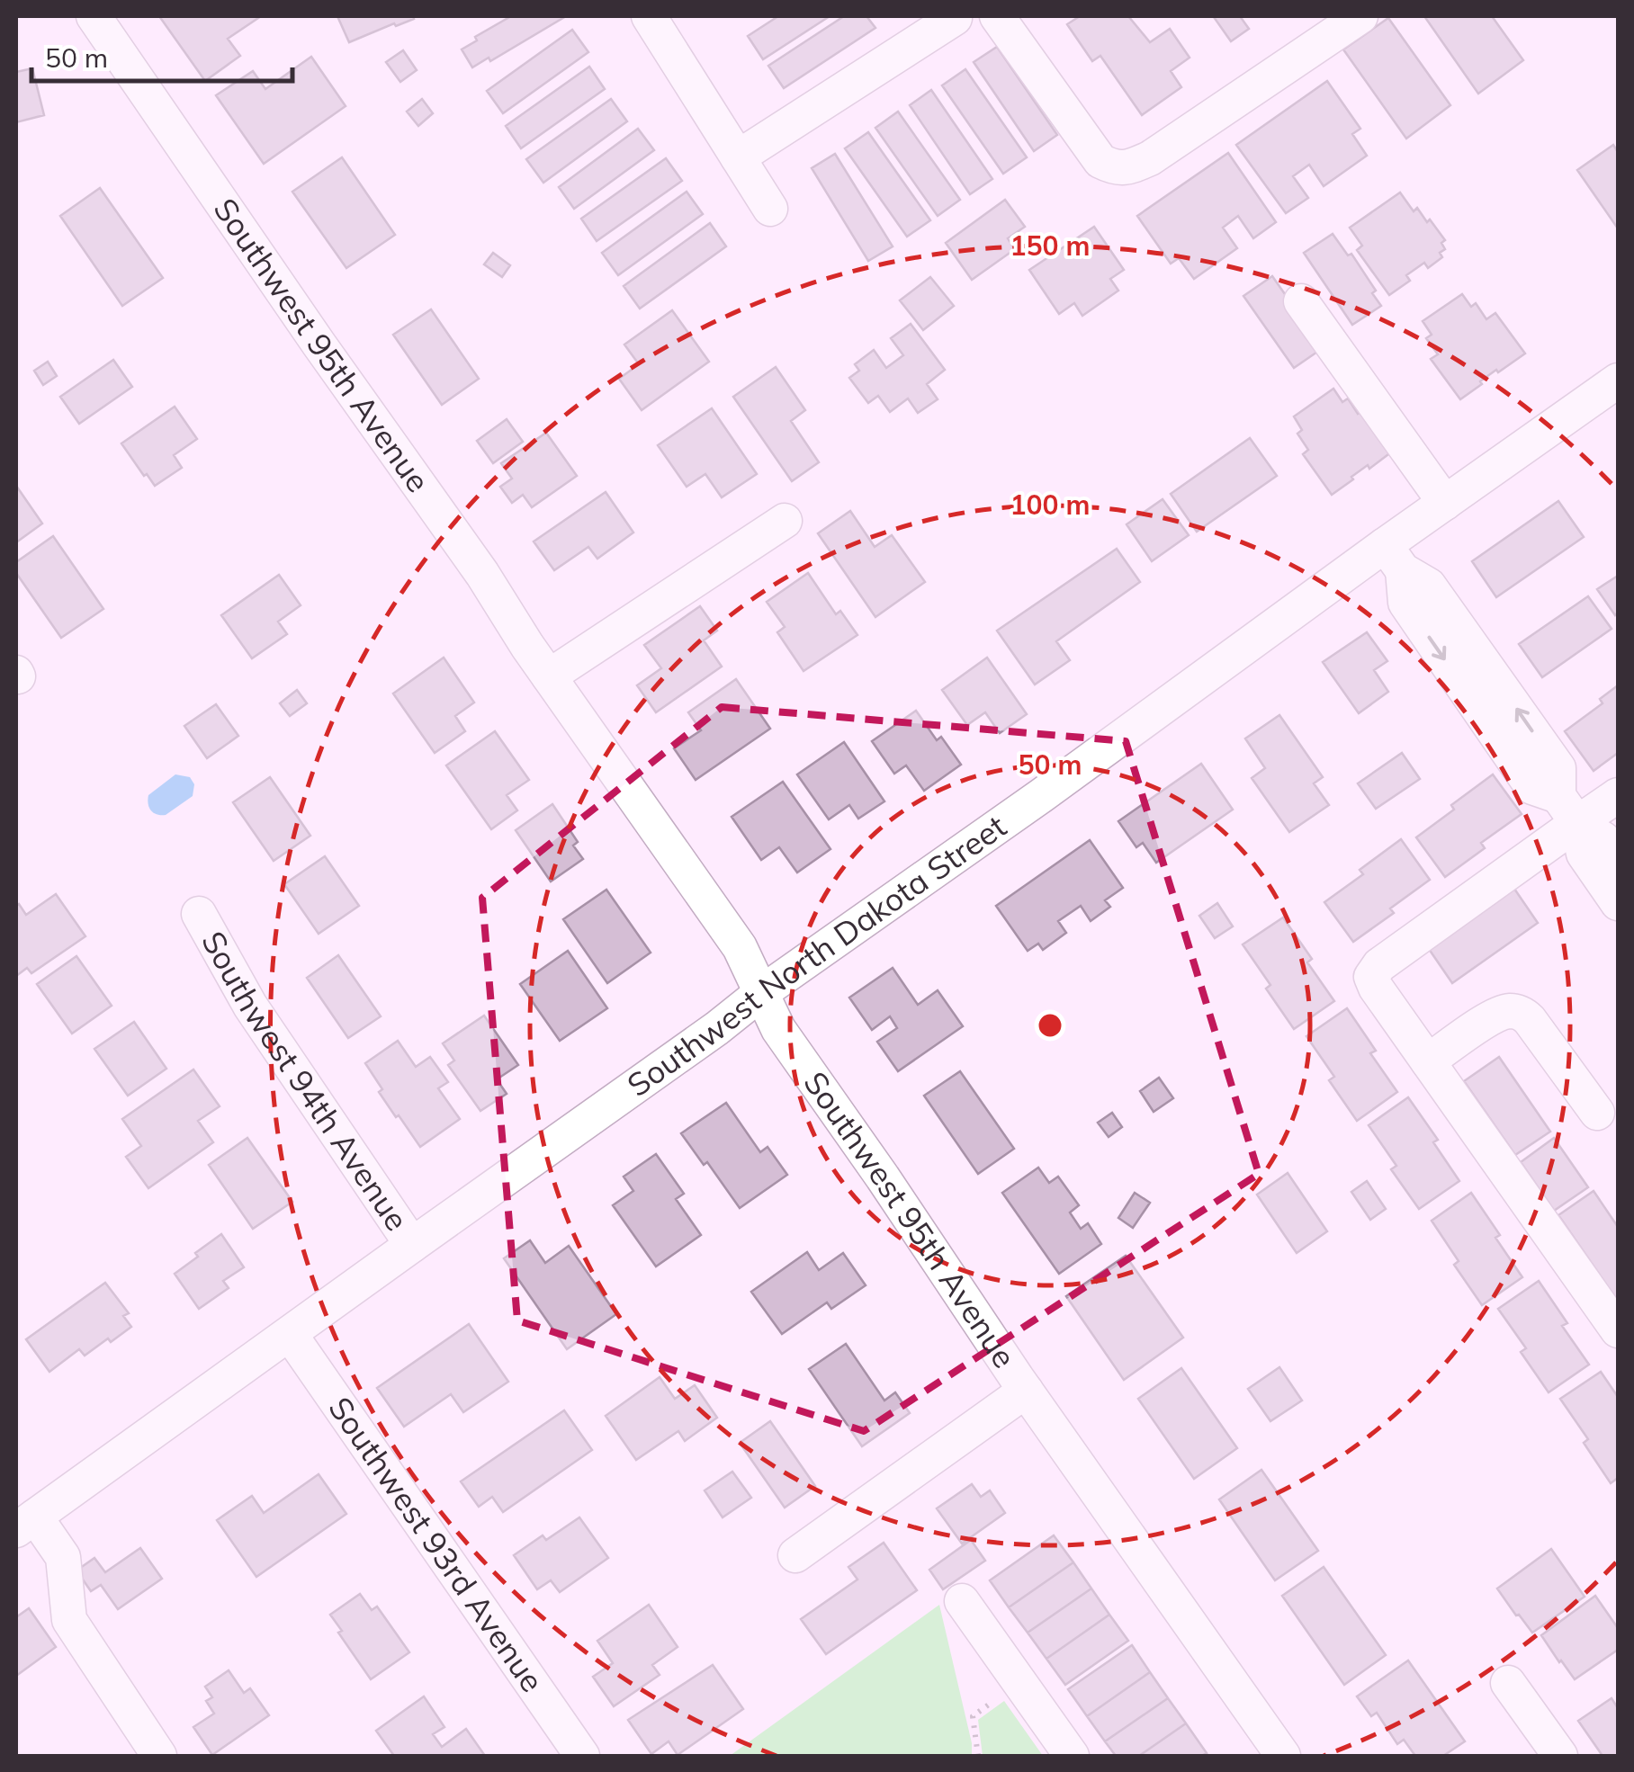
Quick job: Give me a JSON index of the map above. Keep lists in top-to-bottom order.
{
  "streets": {
    "street": [
      "Southwest 95th Avenue",
      "Southwest North Dakota Street",
      "Southwest 94th Avenue",
      "Southwest 93rd Avenue"
    ]
  },
  "crossings": [
    ["Southwest 95th Avenue", "Southwest North Dakota Street"],
    ["Southwest North Dakota Street", "Southwest 94th Avenue"],
    ["Southwest North Dakota Street", "Southwest 93rd Avenue"]
  ],
  "scale_bar": "50 m",
  "rings": ["150 m", "100 m", "50 m"]
}
